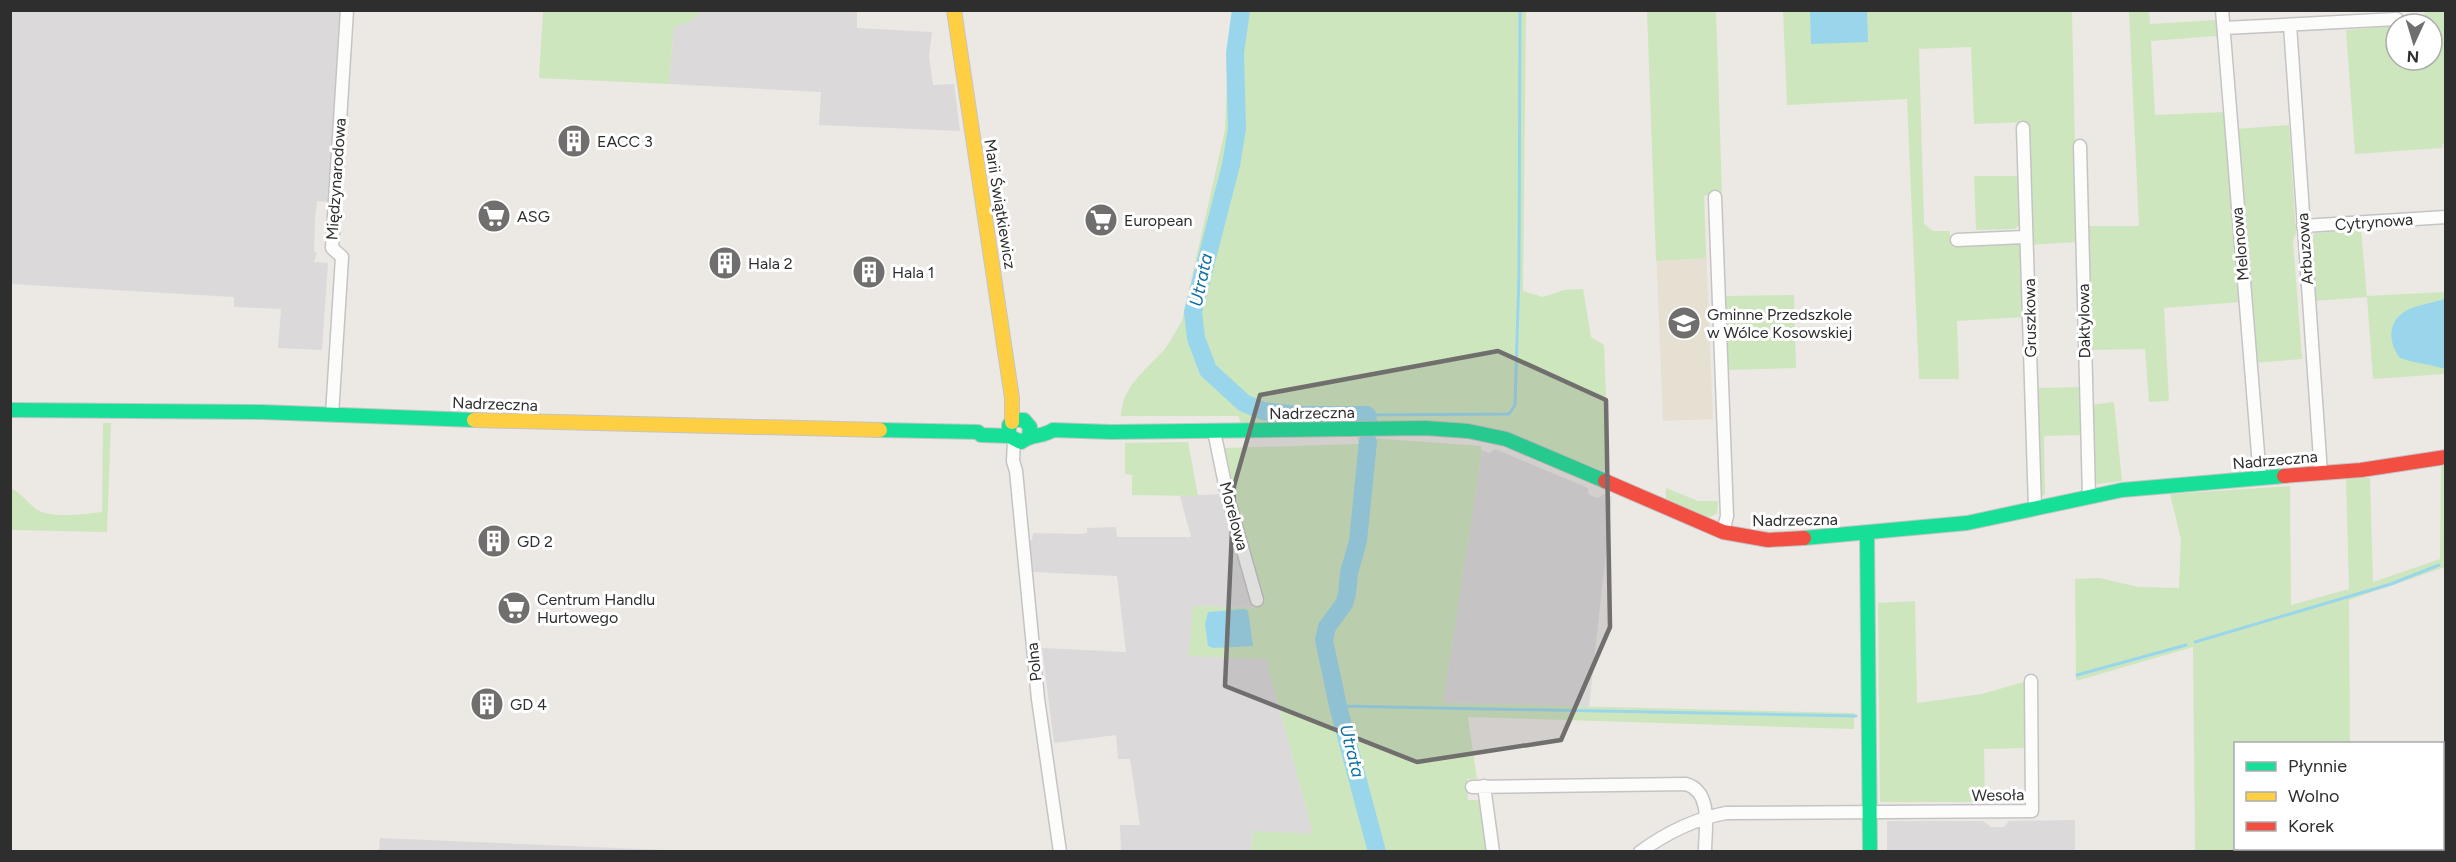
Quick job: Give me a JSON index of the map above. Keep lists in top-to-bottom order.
{
  "streets": {
    "street": [
      "Międzynarodowa",
      "Marii Świątkiewicz",
      "Cytrynowa",
      "Melonowa",
      "Arbuzowa",
      "Gruszkowa",
      "Daktylowa",
      "Nadrzeczna",
      "Morelowa",
      "Polna",
      "Wesoła"
    ]
  },
  "crossings": [
    ["Międzynarodowa", "Nadrzeczna"],
    ["Marii Świątkiewicz", "Nadrzeczna"],
    ["Marii Świątkiewicz", "Polna"],
    ["Cytrynowa", "Arbuzowa"],
    ["Melonowa", "Nadrzeczna"],
    ["Arbuzowa", "Nadrzeczna"],
    ["Gruszkowa", "Nadrzeczna"],
    ["Daktylowa", "Nadrzeczna"],
    ["Nadrzeczna", "Morelowa"],
    ["Nadrzeczna", "Polna"]
  ],
  "water": ["Utrata"],
  "places": {
    "building": [
      "EACC 3",
      "Hala 2",
      "Hala 1",
      "GD 2",
      "GD 4"
    ],
    "supermarket": ["ASG", "European", "Centrum Handlu Hurtowego"],
    "school or university": ["Gminne Przedszkole w Wólce Kosowskiej"]
  },
  "legend": ["Płynnie", "Wolno", "Korek"],
  "north": "bottom"
}
